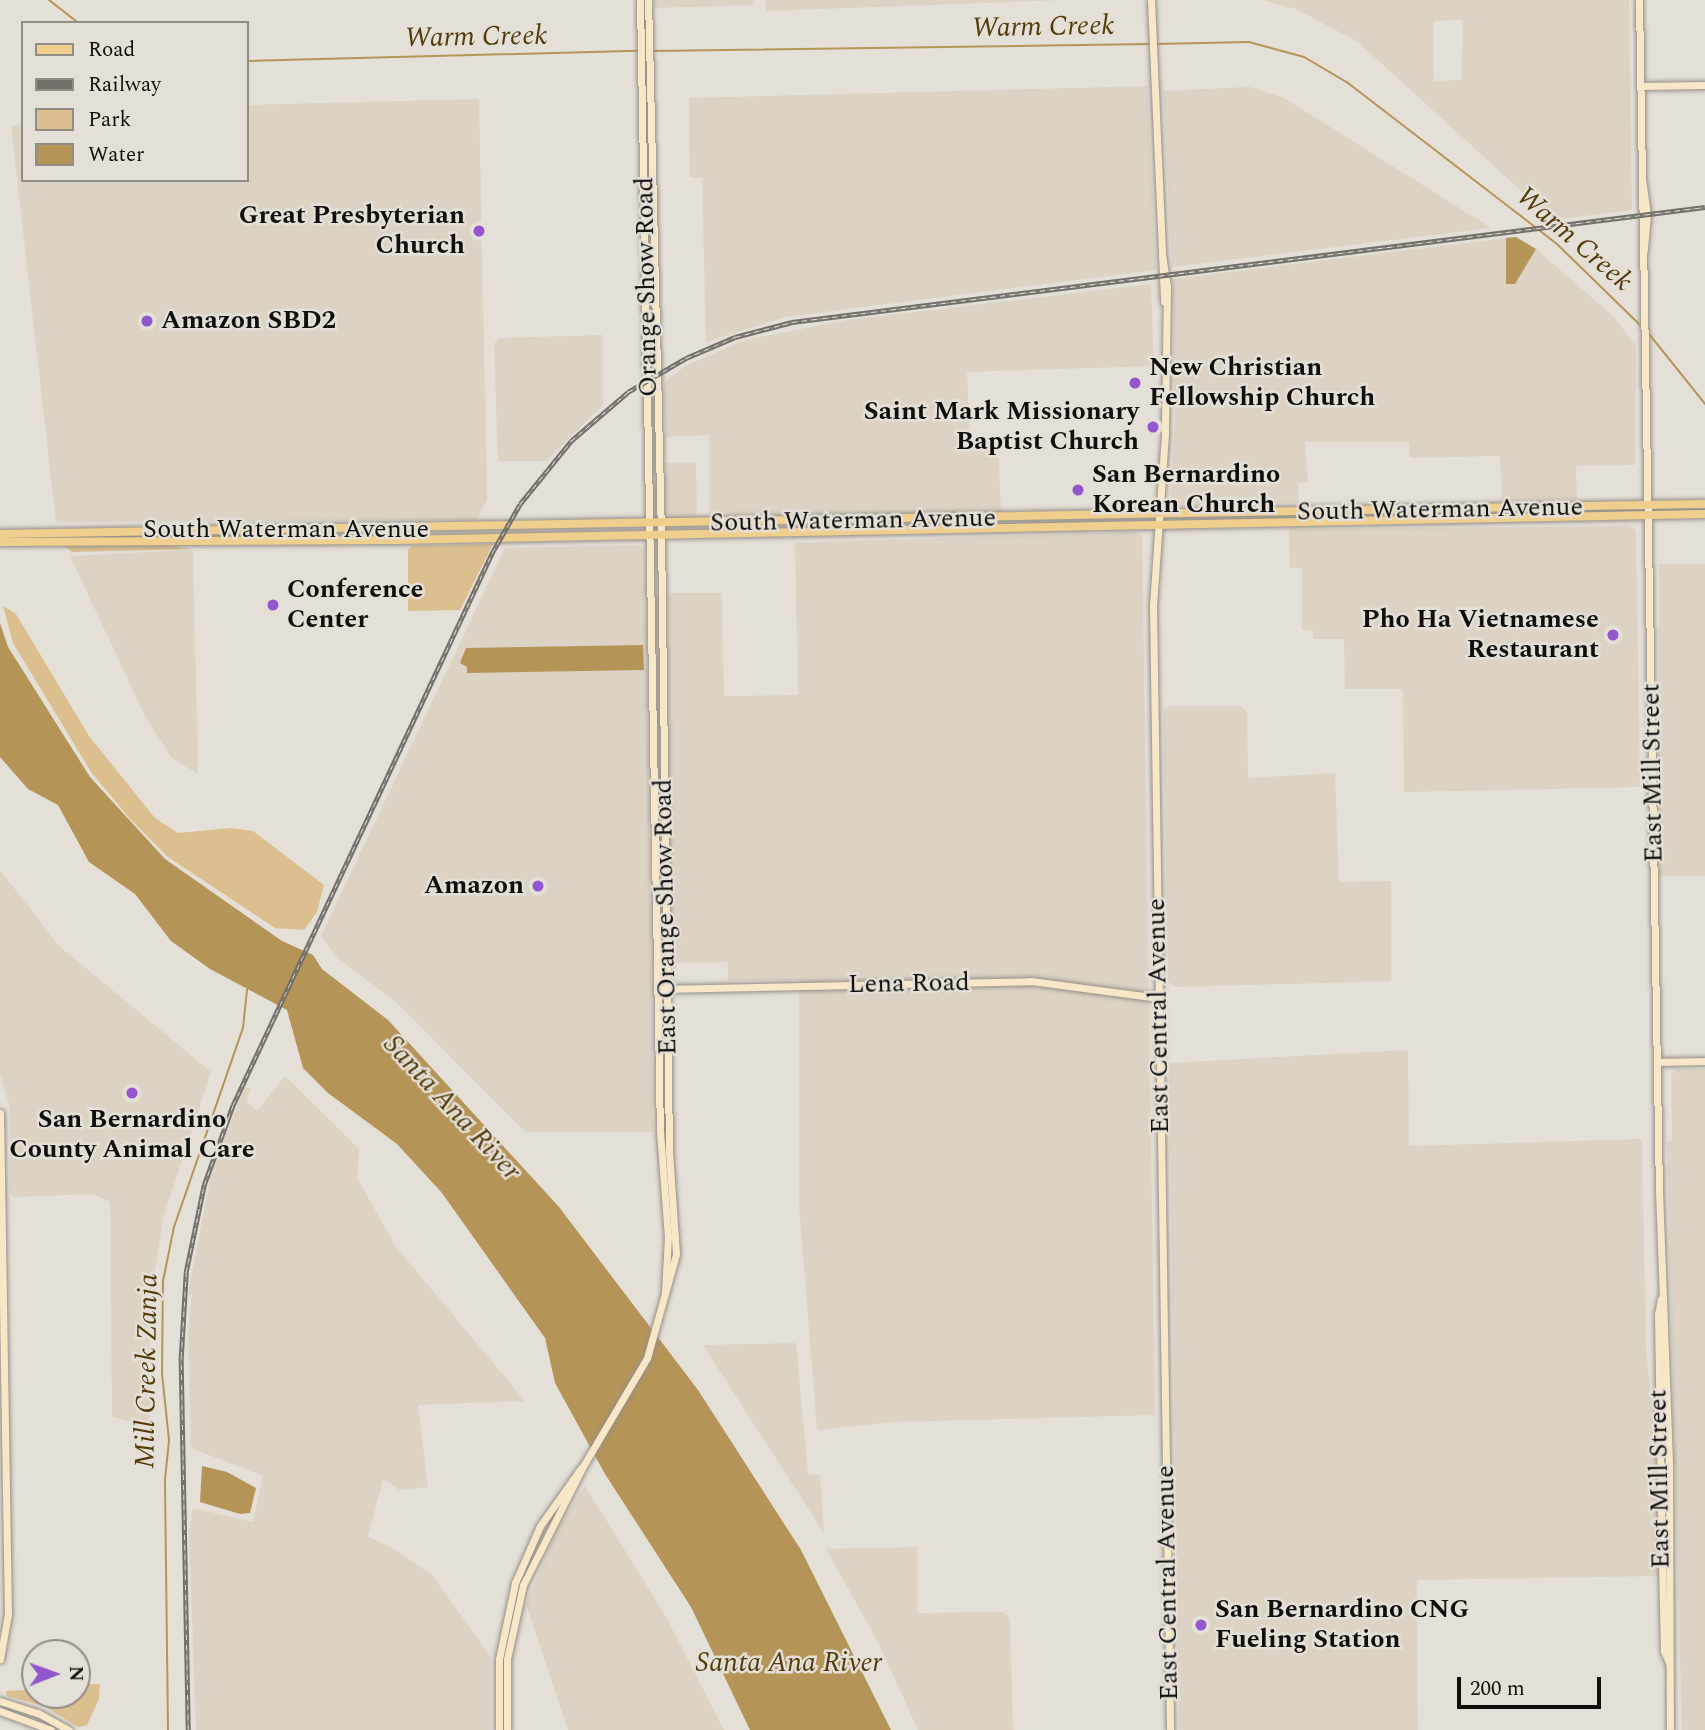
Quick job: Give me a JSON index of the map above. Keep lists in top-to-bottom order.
{
  "streets": {
    "main road": [
      "Orange Show Road",
      "South Waterman Avenue",
      "East Mill Street",
      "East Orange Show Road",
      "Lena Road",
      "East Central Avenue"
    ]
  },
  "crossings": [
    ["Orange Show Road", "South Waterman Avenue"],
    ["Orange Show Road", "East Orange Show Road"],
    ["South Waterman Avenue", "East Mill Street"],
    ["South Waterman Avenue", "East Orange Show Road"],
    ["South Waterman Avenue", "East Central Avenue"],
    ["East Orange Show Road", "Lena Road"],
    ["Lena Road", "East Central Avenue"]
  ],
  "water": ["Warm Creek", "Santa Ana River", "Mill Creek Zanja"],
  "places": [
    "Great Presbyterian Church",
    "Amazon SBD2",
    "New Christian Fellowship Church",
    "Saint Mark Missionary Baptist Church",
    "San Bernardino Korean Church",
    "Conference Center",
    "Pho Ha Vietnamese Restaurant",
    "Amazon",
    "San Bernardino County Animal Care",
    "San Bernardino CNG Fueling Station"
  ],
  "legend": [
    "Road",
    "Railway",
    "Park",
    "Water"
  ],
  "scale_bar": "200 m",
  "north": "right"
}
